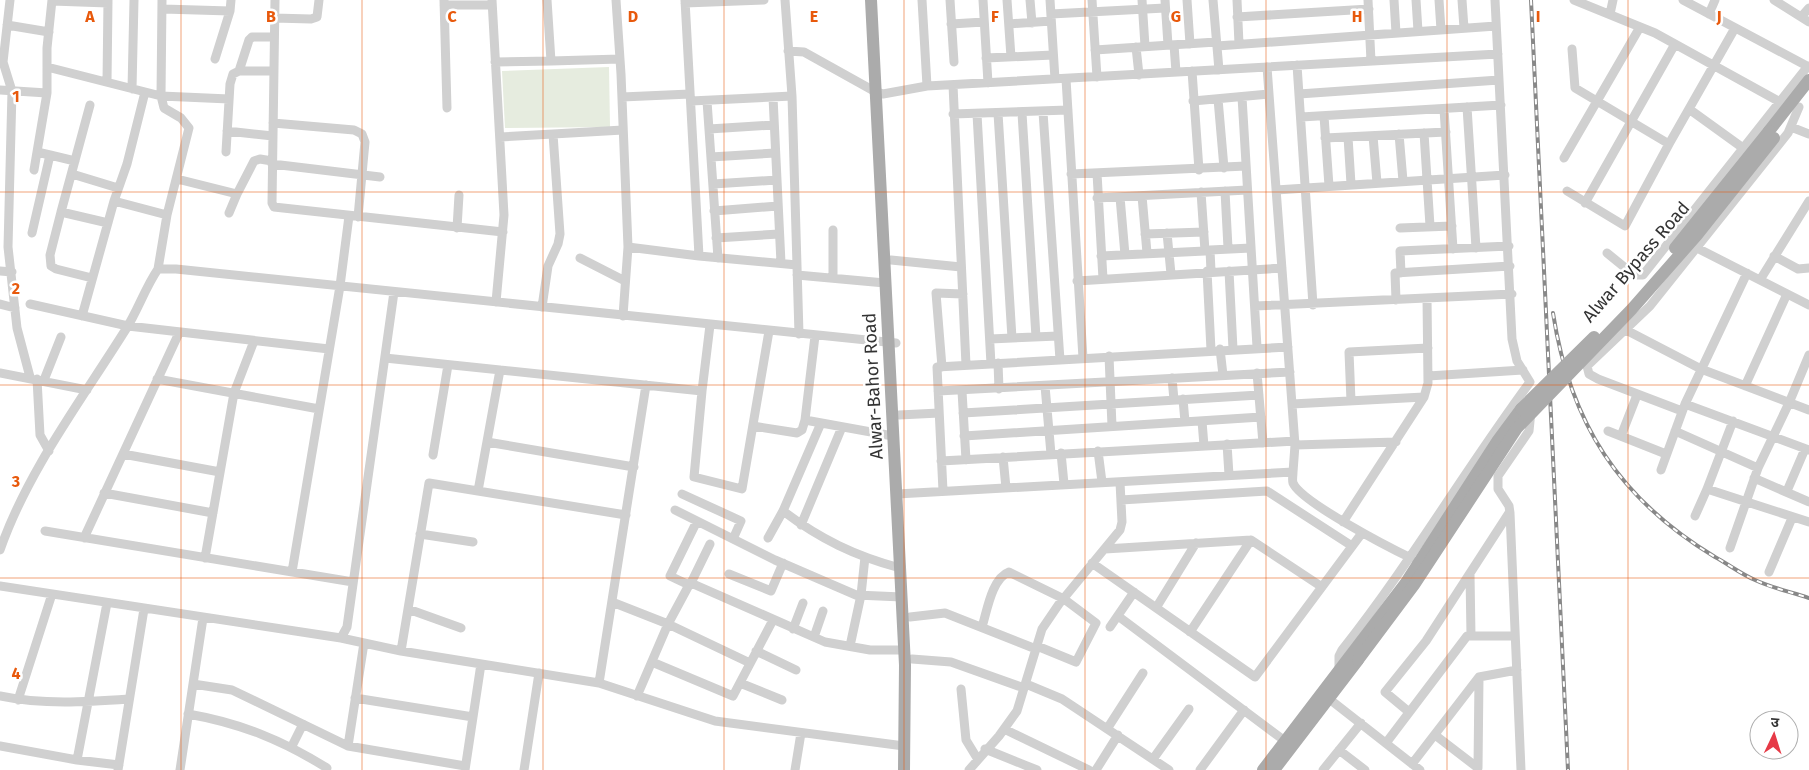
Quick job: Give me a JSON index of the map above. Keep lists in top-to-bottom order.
{
  "streets": {
    "main road": ["Alwar Bypass Road", "Alwar-Bahor Road"]
  },
  "north": "top",
  "grid": {
    "columns": [
      "A",
      "B",
      "C",
      "D",
      "E",
      "F",
      "G",
      "H",
      "I",
      "J"
    ],
    "rows": [
      "1",
      "2",
      "3",
      "4"
    ]
  }
}
